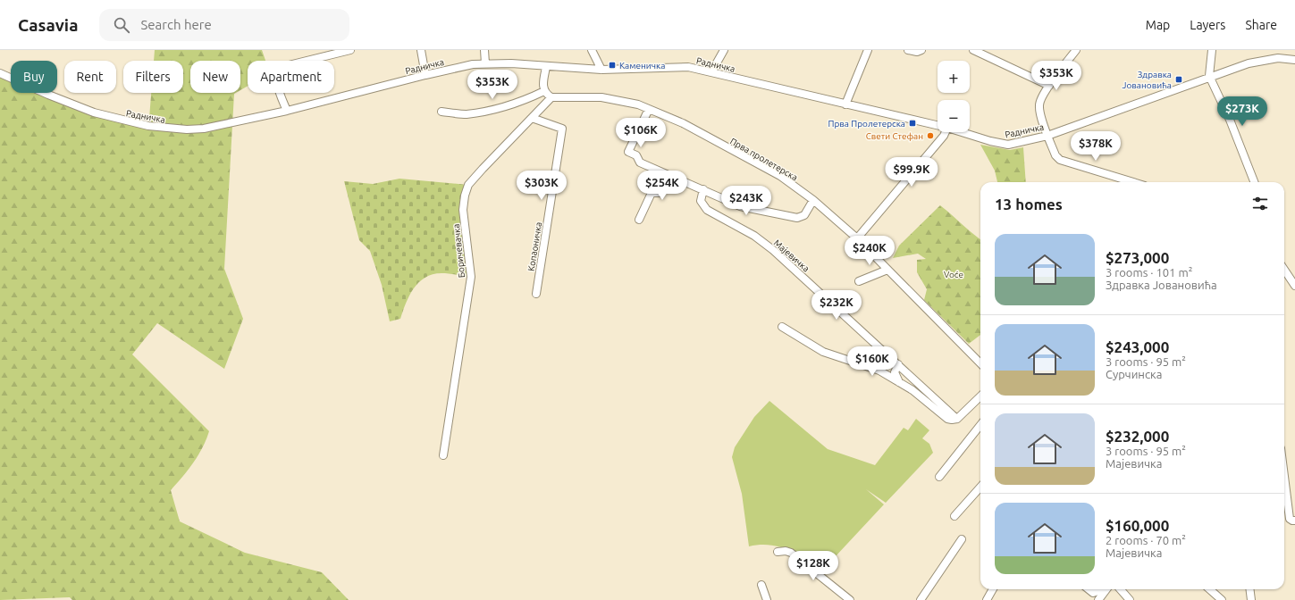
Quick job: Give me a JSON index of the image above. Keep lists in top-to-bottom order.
{
  "streets": {
    "street": [
      "Радничка",
      "Прва пролетерска",
      "Копаоничка",
      "Боричевачка",
      "Мајевичка"
    ]
  },
  "crossings": [
    ["Прва пролетерска", "Боричевачка"],
    ["Копаоничка", "Боричевачка"]
  ],
  "parks": ["Voće"],
  "places": {
    "transit": ["Каменичка", "Здравка Јовановића", "Прва Пролетерска"],
    "other": ["Свети Стефан"]
  },
  "page": {
    "header": "Casavia",
    "search": "Search here",
    "nav": ["Map", "Layers", "Share"],
    "map_buttons": ["+", "−"],
    "price": [
      "$353K",
      "$353K",
      "$273K",
      "$106K",
      "$378K",
      "$99.9K",
      "$303K",
      "$254K",
      "$243K",
      "$240K",
      "$232K",
      "$160K",
      "$128K"
    ],
    "chip": [
      "Buy",
      "Rent",
      "Filters",
      "New",
      "Apartment"
    ],
    "heading": "13 homes",
    "list": [
      {
        "name": "$273,000",
        "note": "3 rooms · 101 m² · Здравка Јовановића"
      },
      {
        "name": "$243,000",
        "note": "3 rooms · 95 m² · Сурчинска"
      },
      {
        "name": "$232,000",
        "note": "3 rooms · 95 m² · Мајевичка"
      },
      {
        "name": "$160,000",
        "note": "2 rooms · 70 m² · Мајевичка"
      }
    ]
  }
}
